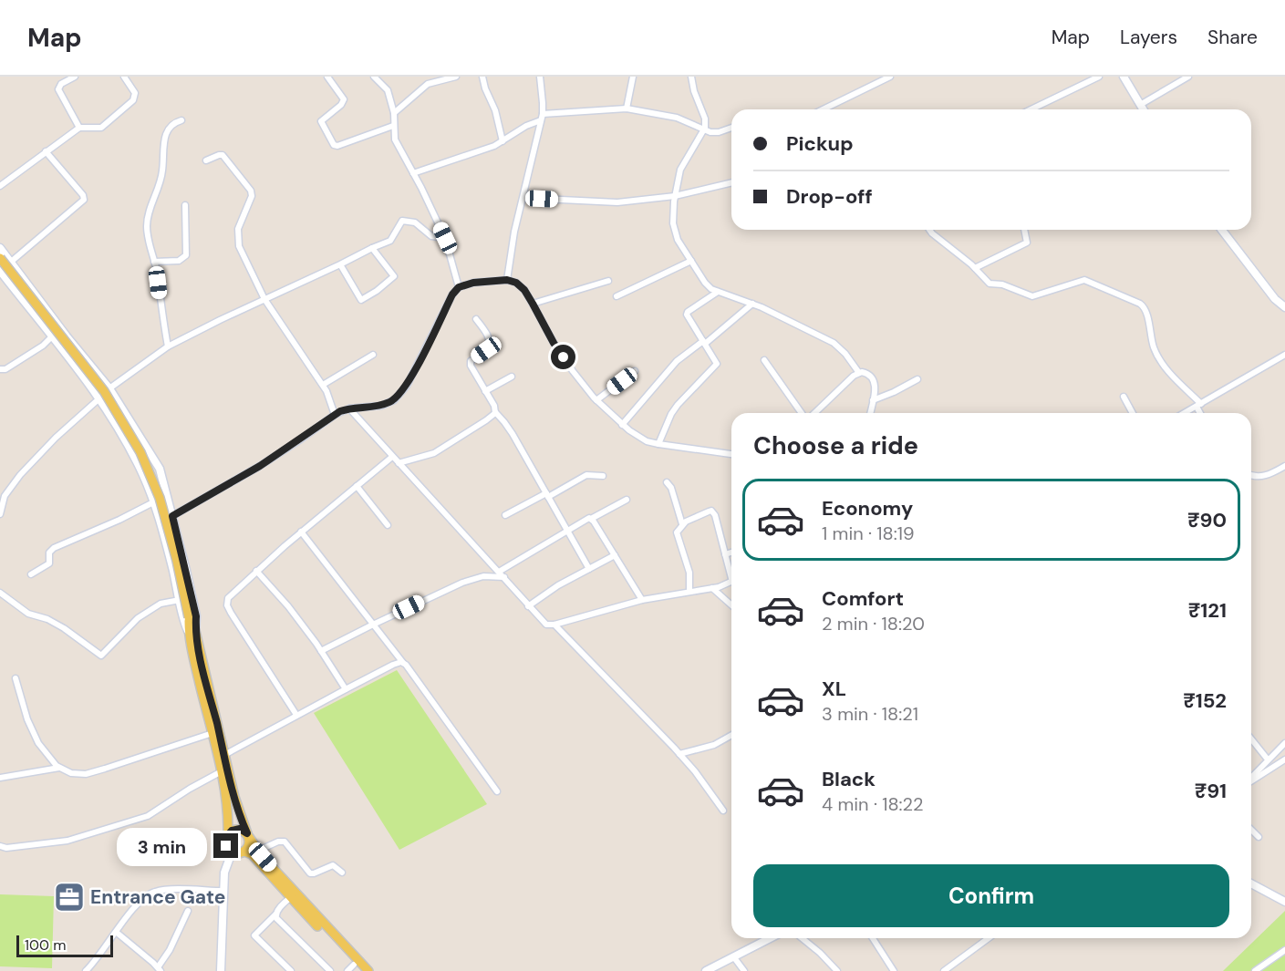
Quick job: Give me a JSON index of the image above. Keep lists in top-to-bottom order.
{
  "places": {
    "office": ["Entrance Gate"]
  },
  "scale_bar": "100 m",
  "page": {
    "header": "Map",
    "nav": ["Map", "Layers", "Share"],
    "banner": ["Pickup", "Drop-off"],
    "heading": "Choose a ride",
    "list": [
      {
        "name": "Economy",
        "note": "1 min · 18:19",
        "value": "₹90"
      },
      {
        "name": "Comfort",
        "note": "2 min · 18:20",
        "value": "₹121"
      },
      {
        "name": "XL",
        "note": "3 min · 18:21",
        "value": "₹152"
      },
      {
        "name": "Black",
        "note": "4 min · 18:22",
        "value": "₹91"
      }
    ],
    "bubble": "3 min",
    "buttons": "Confirm",
    "scale": "100 m"
  }
}
